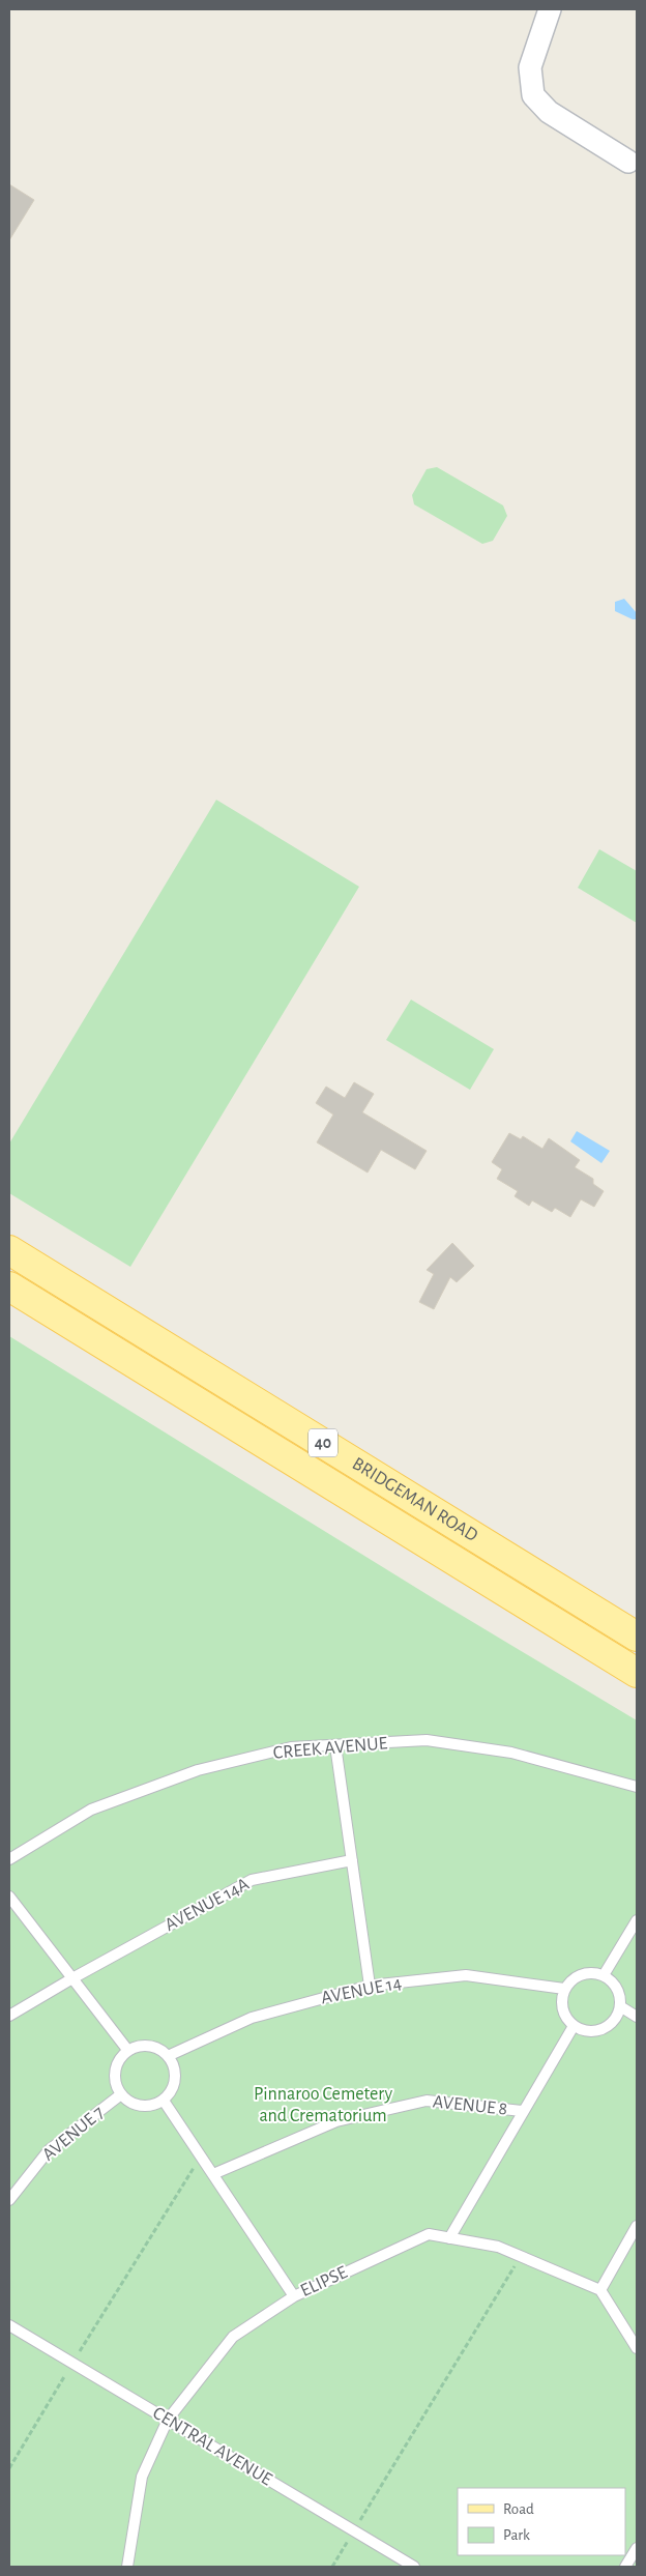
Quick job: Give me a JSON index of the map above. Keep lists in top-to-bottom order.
{
  "streets": {
    "main road": ["40", "BRIDGEMAN ROAD"],
    "lane": [
      "CREEK AVENUE",
      "AVENUE 14A",
      "AVENUE 14",
      "AVENUE 8",
      "AVENUE 7",
      "ELIPSE",
      "CENTRAL AVENUE"
    ]
  },
  "crossings": [
    ["AVENUE 14", "AVENUE 7"],
    ["ELIPSE", "CENTRAL AVENUE"]
  ],
  "parks": ["Pinnaroo Cemetery and Crematorium"],
  "legend": ["Road", "Park"]
}
